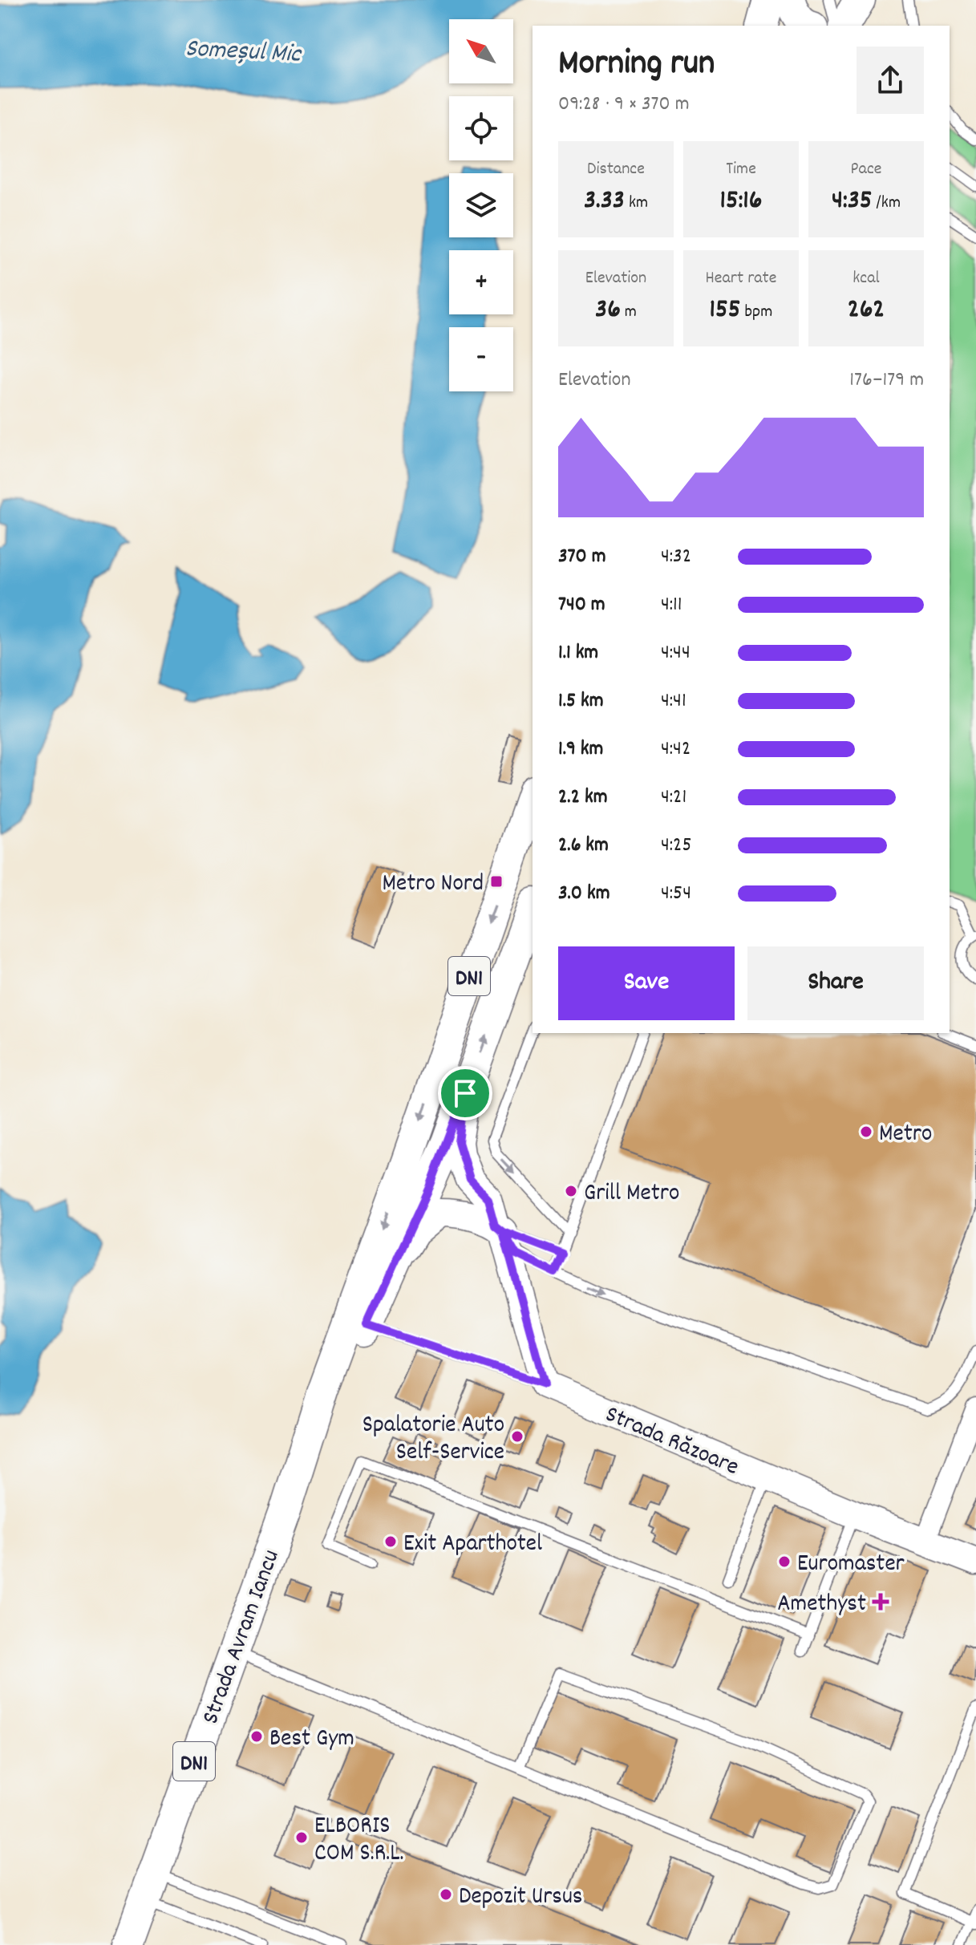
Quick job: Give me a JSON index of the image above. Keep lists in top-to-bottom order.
{
  "streets": {
    "main road": ["DN1", "Strada Avram Iancu"],
    "street": ["Strada Răzoare"]
  },
  "crossings": [
    ["Strada Răzoare", "Strada Avram Iancu"]
  ],
  "water": ["Someșul Mic"],
  "places": {
    "transit": ["Metro Nord"],
    "other": [
      "Metro",
      "Grill Metro",
      "Spalatorie Auto Self-Service",
      "Exit Aparthotel",
      "Euromaster",
      "Best Gym",
      "ELBORIS COM S.R.L.",
      "Depozit Ursus"
    ],
    "health": ["Amethyst"]
  },
  "north": "top left",
  "page": {
    "map_buttons": ["+", "−"],
    "heading": ["Morning run", "09:28 · 9 × 370 m"],
    "stats": [
      ["Distance", "3.33 km"],
      ["Time", "15:16"],
      ["Pace", "4:35 /km"],
      ["Elevation", "36 m"],
      ["Heart rate", "155 bpm"],
      ["kcal", "262"]
    ],
    "chart": ["Elevation", "176–179 m"],
    "list": [
      {
        "name": "370 m",
        "note": "4:32"
      },
      {
        "name": "740 m",
        "note": "4:11"
      },
      {
        "name": "1.1 km",
        "note": "4:44"
      },
      {
        "name": "1.5 km",
        "note": "4:41"
      },
      {
        "name": "1.9 km",
        "note": "4:42"
      },
      {
        "name": "2.2 km",
        "note": "4:21"
      },
      {
        "name": "2.6 km",
        "note": "4:25"
      },
      {
        "name": "3.0 km",
        "note": "4:54"
      }
    ],
    "buttons": ["Save", "Share"]
  }
}
